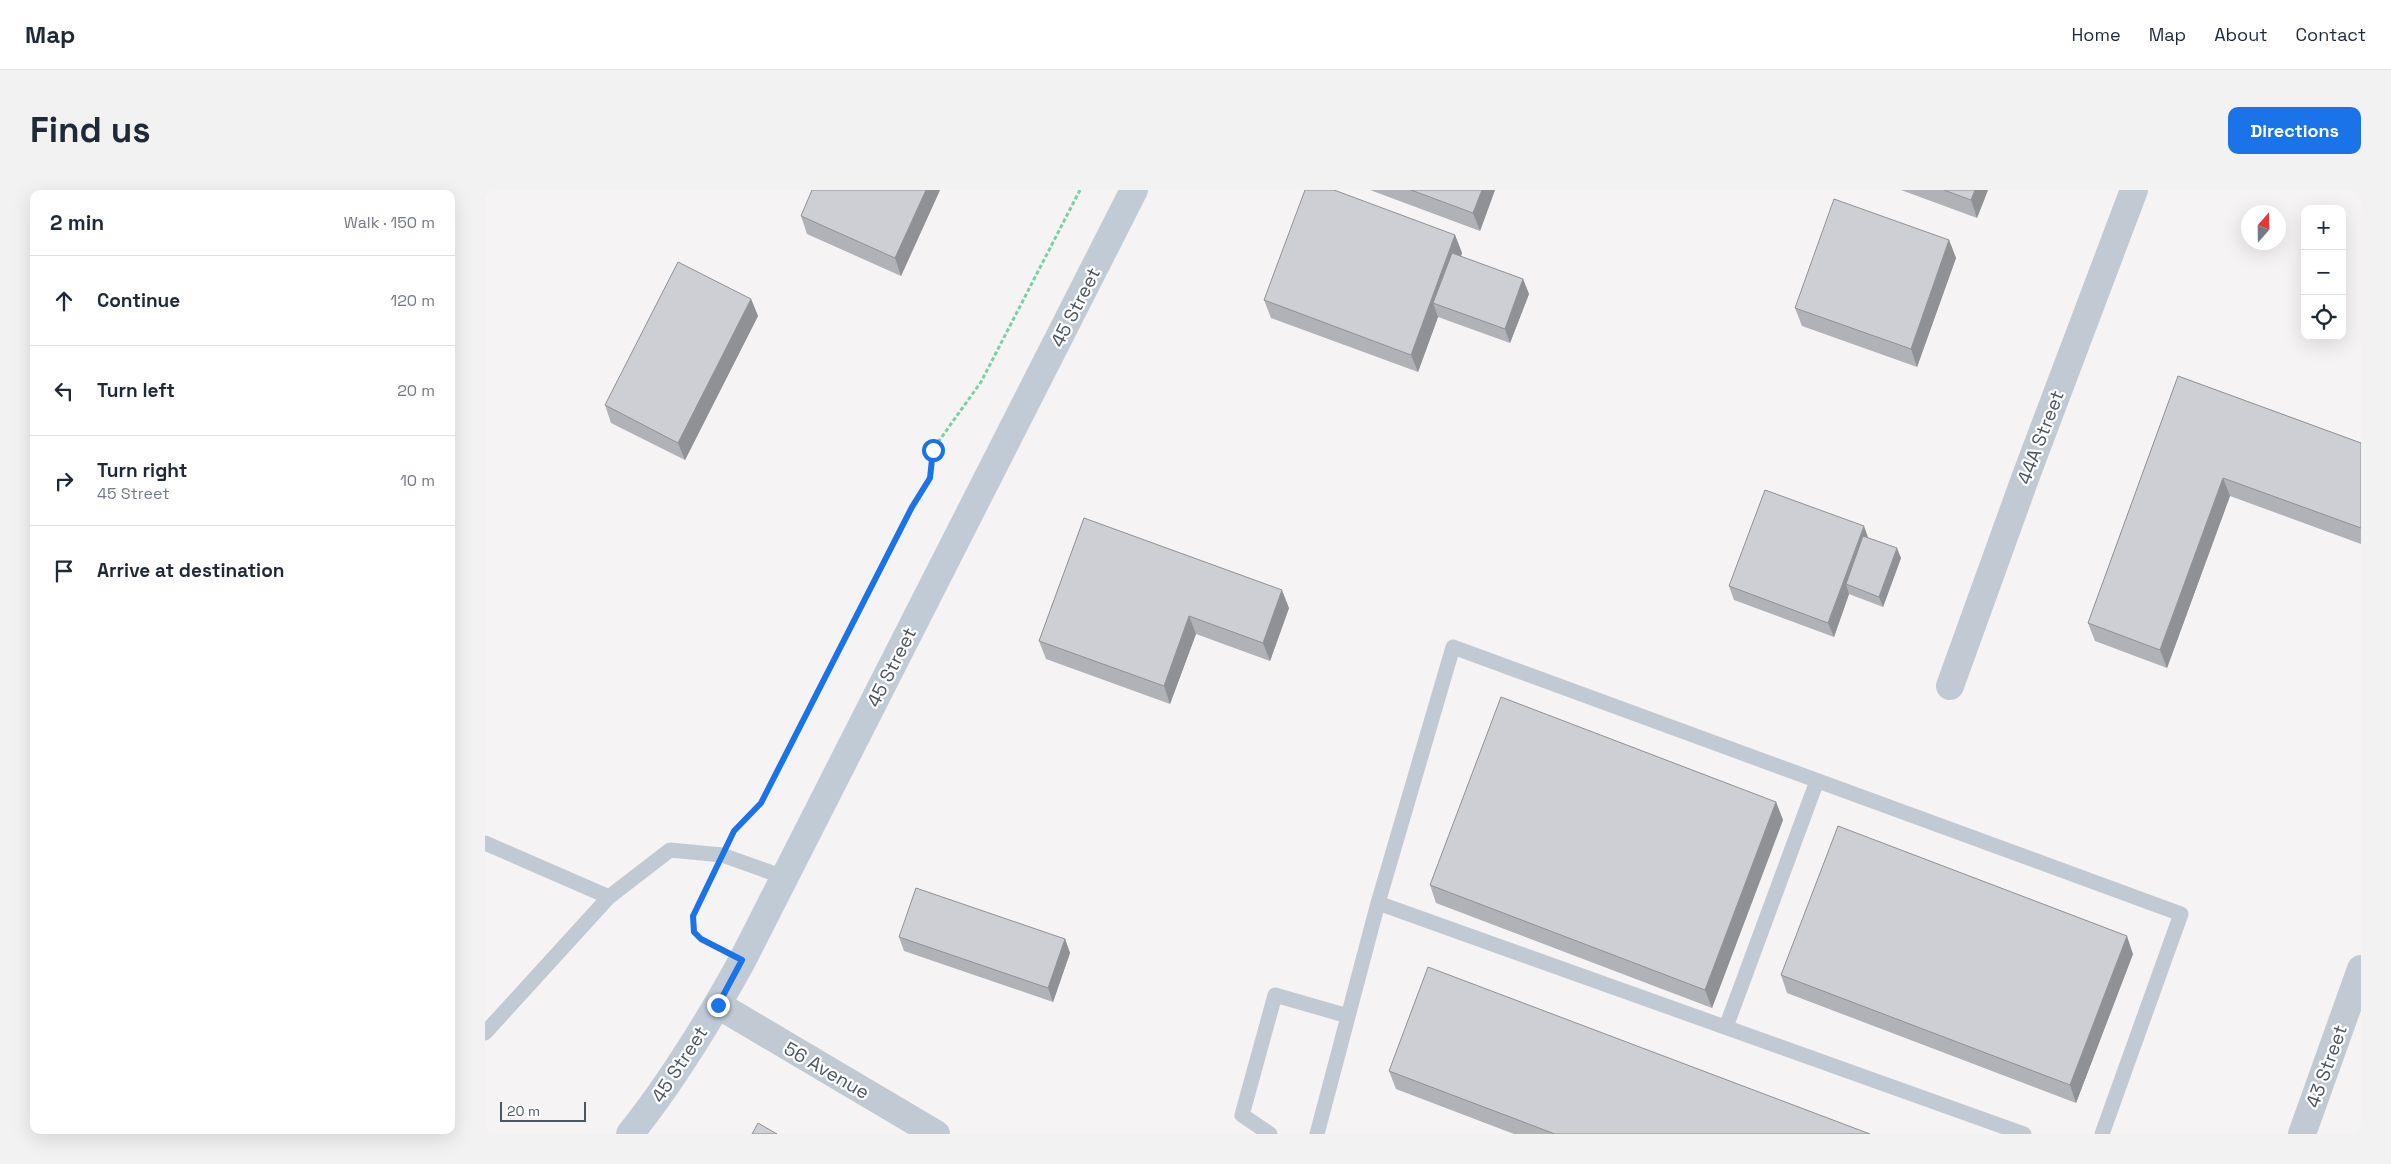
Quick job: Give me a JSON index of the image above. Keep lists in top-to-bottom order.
{
  "streets": {
    "main road": ["45 Street"],
    "street": ["44A Street", "43 Street", "56 Avenue"]
  },
  "crossings": [
    ["45 Street", "56 Avenue"]
  ],
  "scale_bar": "20 m",
  "north": "top",
  "page": {
    "header": "Map",
    "nav": [
      "Home",
      "Map",
      "About",
      "Contact"
    ],
    "buttons": "Directions",
    "title": "Find us",
    "heading": ["2 min", "Walk · 150 m"],
    "map_buttons": ["+", "−"],
    "list": [
      ["Continue", "120 m"],
      ["Turn left", "20 m"],
      ["Turn right", "45 Street", "10 m"],
      "Arrive at destination"
    ],
    "scale": "20 m"
  }
}
